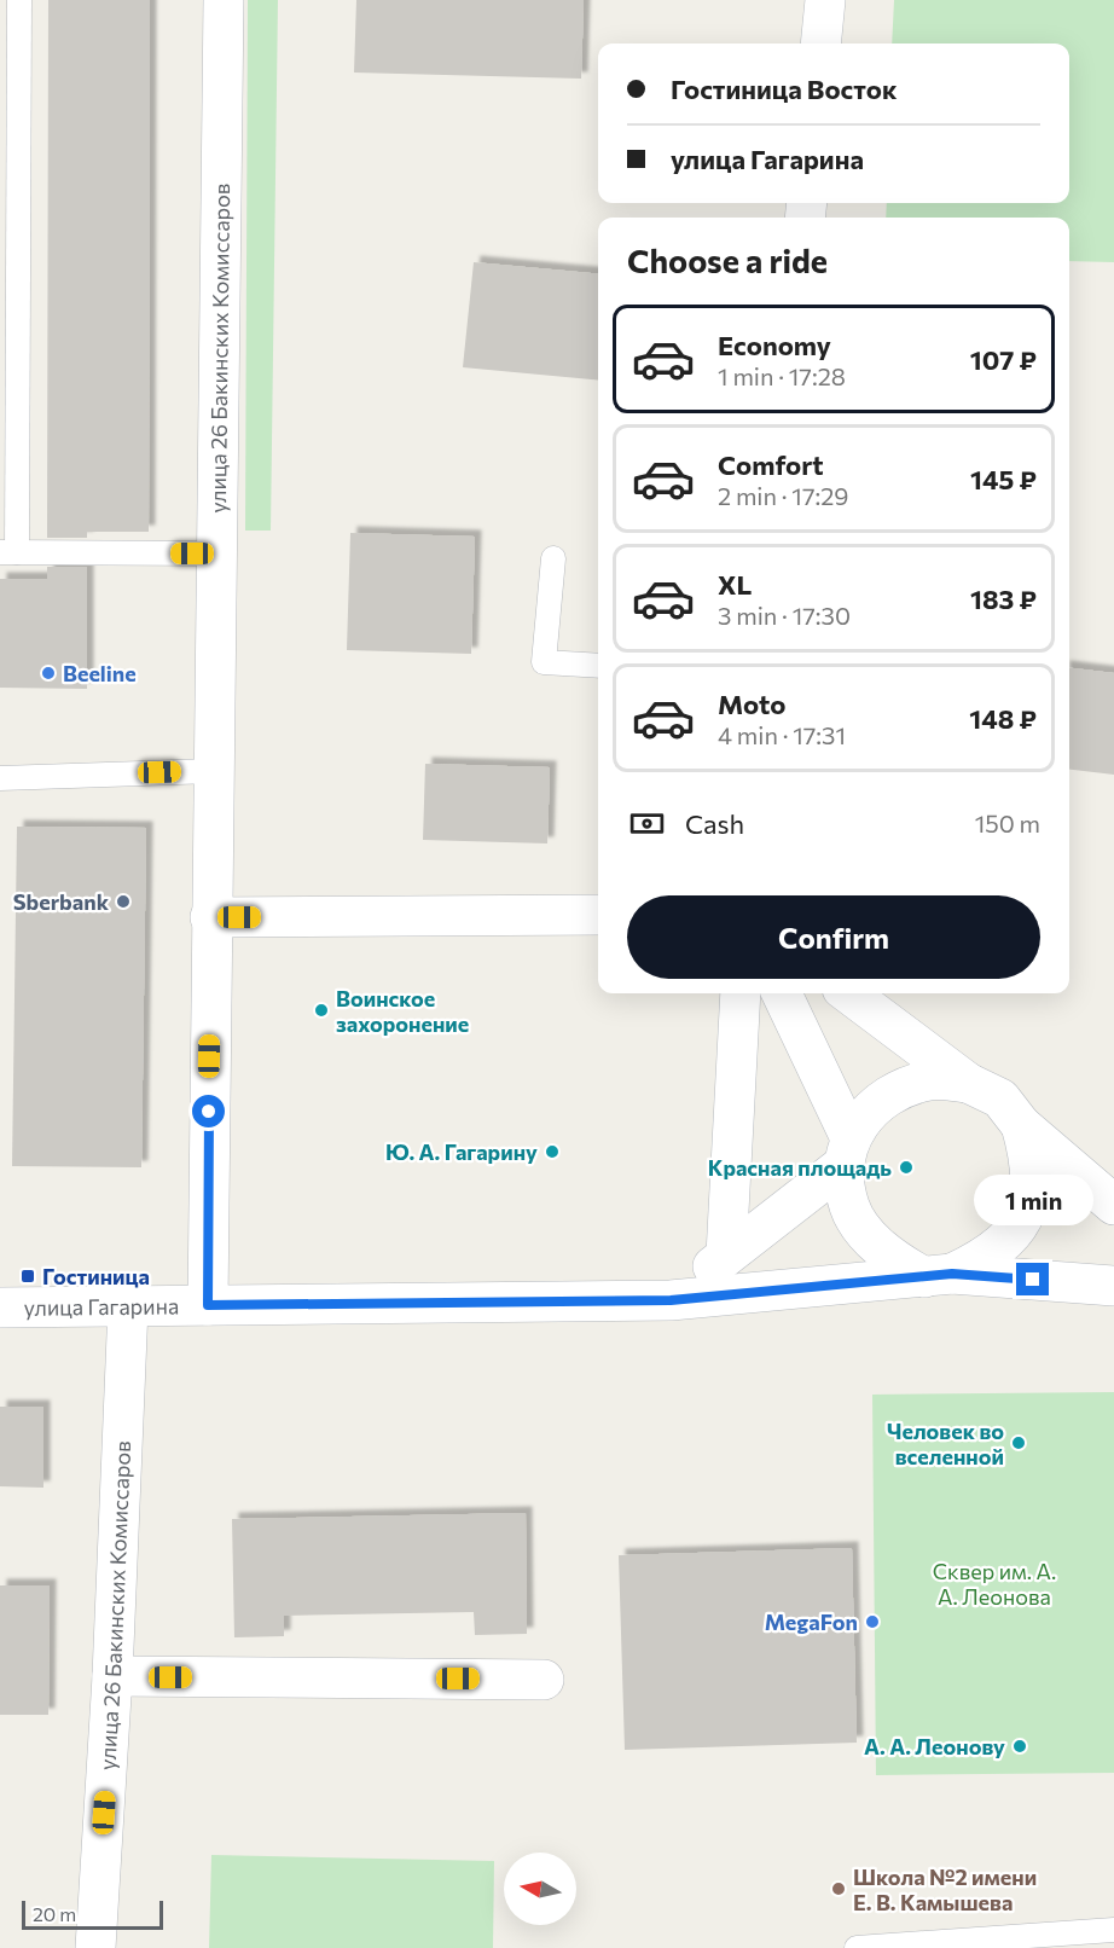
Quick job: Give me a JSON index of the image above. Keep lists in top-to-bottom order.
{
  "streets": {
    "street": ["улица 26 Бакинских Комиссаров", "улица Гагарина"]
  },
  "crossings": [
    ["улица 26 Бакинских Комиссаров", "улица Гагарина"]
  ],
  "parks": ["Сквер им. А. А. Леонова"],
  "places": {
    "other": [
      "Beeline",
      "Sberbank",
      "Воинское захоронение",
      "Ю. А. Гагарину",
      "Красная площадь",
      "Человек во вселенной",
      "MegaFon",
      "А. А. Леонову",
      "Школа №2 имени Е. В. Камышева"
    ],
    "transit": ["Гостиница"]
  },
  "scale_bar": "20 m",
  "north": "left",
  "page": {
    "banner": ["Гостиница Восток", "улица Гагарина"],
    "heading": "Choose a ride",
    "list": [
      {
        "name": "Economy",
        "note": "1 min · 17:28",
        "value": "107 ₽"
      },
      {
        "name": "Comfort",
        "note": "2 min · 17:29",
        "value": "145 ₽"
      },
      {
        "name": "XL",
        "note": "3 min · 17:30",
        "value": "183 ₽"
      },
      {
        "name": "Moto",
        "note": "4 min · 17:31",
        "value": "148 ₽"
      }
    ],
    "pay": ["Cash", "150 m"],
    "buttons": "Confirm",
    "bubble": "1 min",
    "scale": "20 m"
  }
}
